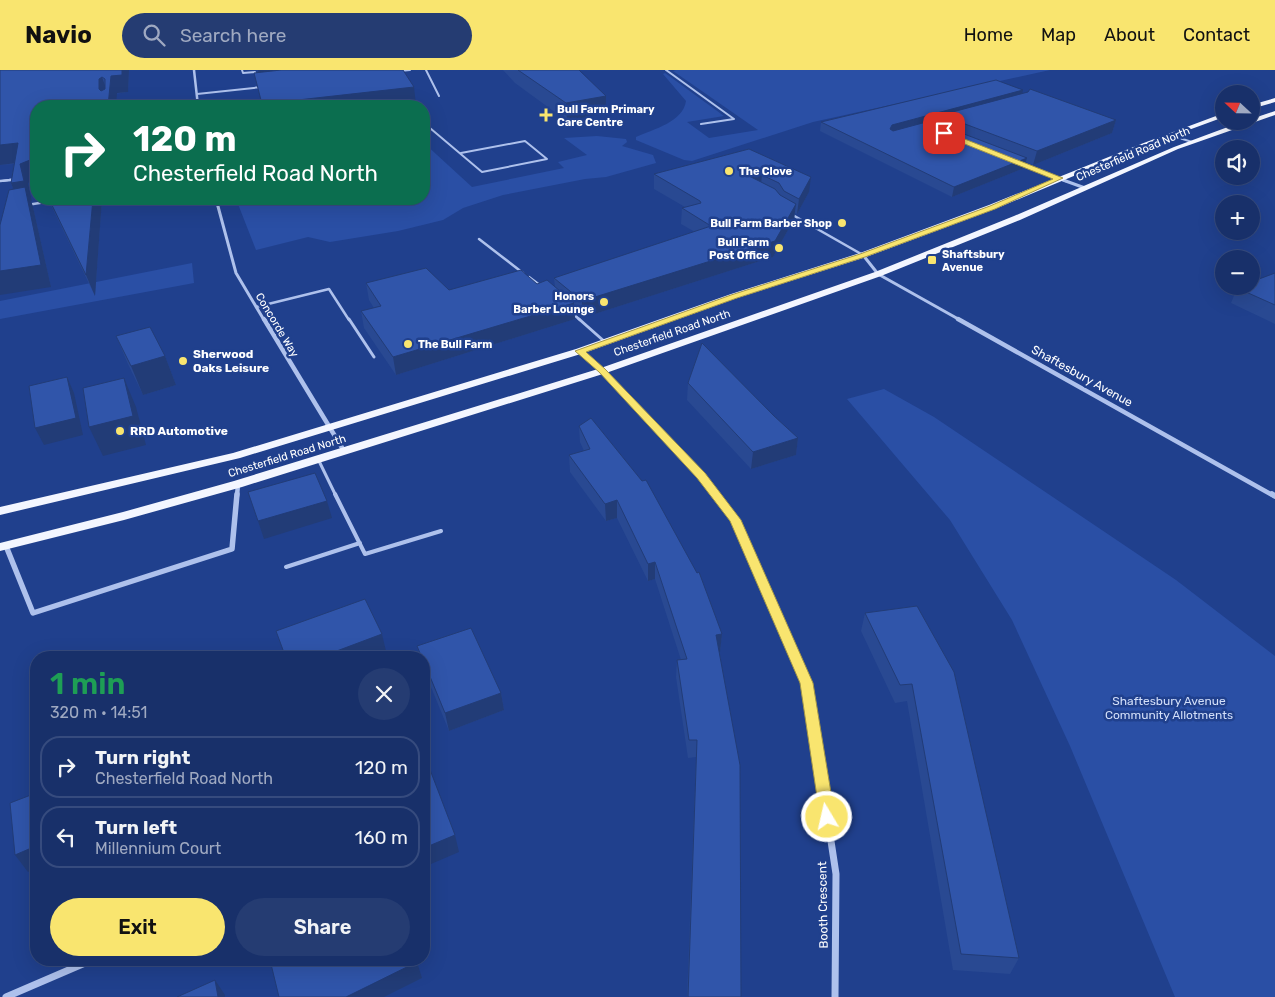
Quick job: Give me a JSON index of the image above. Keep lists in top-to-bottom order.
{
  "streets": {
    "main road": ["Chesterfield Road North"],
    "street": ["Concorde Way", "Shaftesbury Avenue", "Booth Crescent"]
  },
  "crossings": [
    ["Chesterfield Road North", "Concorde Way"],
    ["Chesterfield Road North", "Shaftesbury Avenue"],
    ["Chesterfield Road North", "Booth Crescent"]
  ],
  "parks": ["Shaftesbury Avenue Community Allotments"],
  "places": {
    "health": ["Bull Farm Primary Care Centre"],
    "other": [
      "The Clove",
      "Bull Farm Barber Shop",
      "Bull Farm Post Office",
      "Honors Barber Lounge",
      "The Bull Farm",
      "Sherwood Oaks Leisure",
      "RRD Automotive"
    ],
    "transit": ["Shaftsbury Avenue"]
  },
  "north": "left",
  "page": {
    "header": "Navio",
    "search": "Search here",
    "nav": [
      "Home",
      "Map",
      "About",
      "Contact"
    ],
    "map_buttons": ["+", "−"],
    "turn": ["120 m", "Chesterfield Road North"],
    "heading": ["1 min", "320 m · 14:51"],
    "list": [
      {
        "name": "Turn right",
        "note": "Chesterfield Road North",
        "value": "120 m"
      },
      {
        "name": "Turn left",
        "note": "Millennium Court",
        "value": "160 m"
      }
    ],
    "buttons": ["Exit", "Share"]
  }
}
